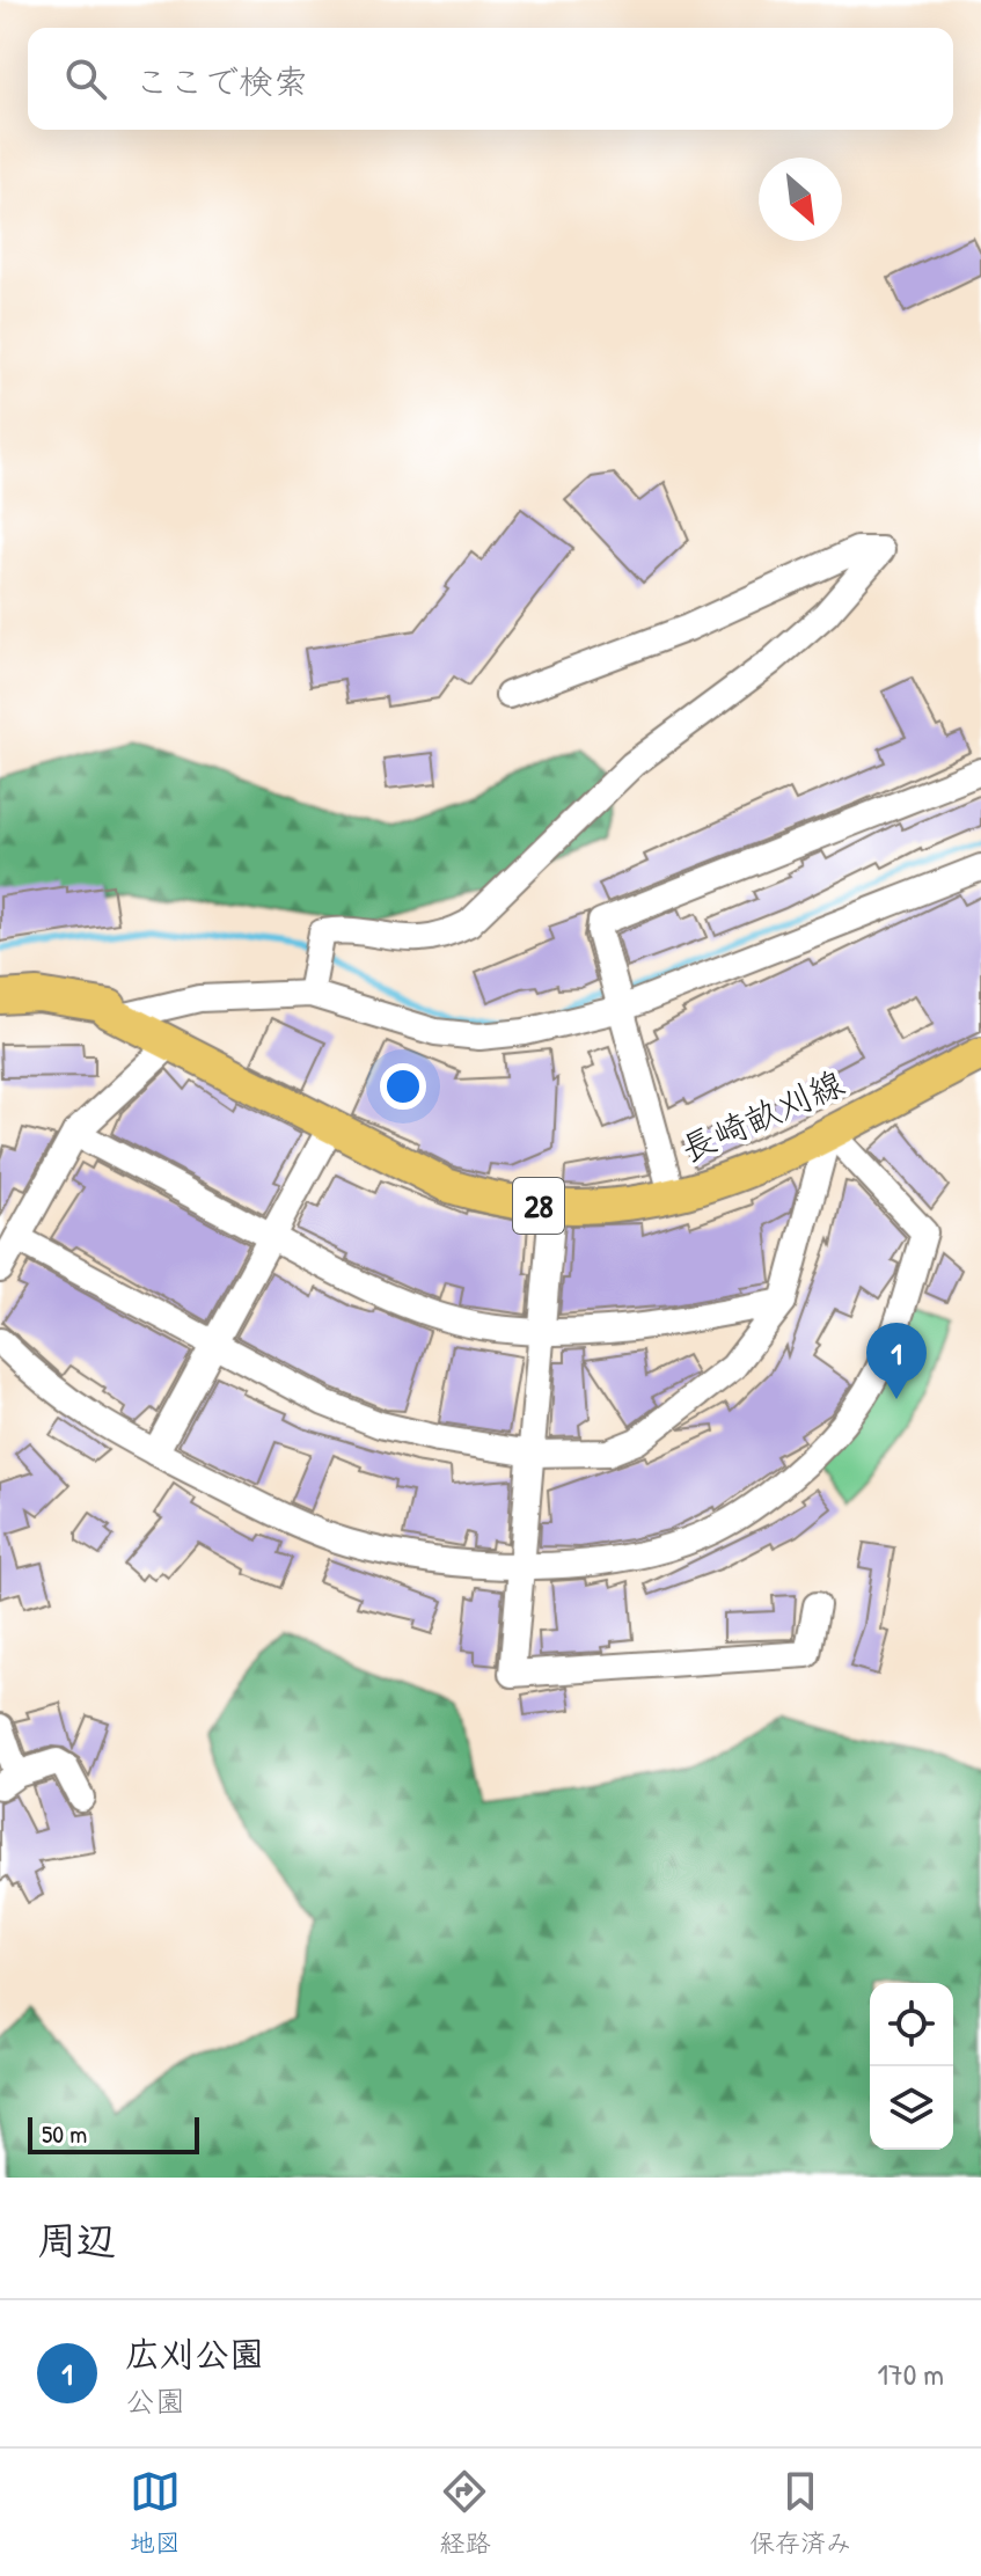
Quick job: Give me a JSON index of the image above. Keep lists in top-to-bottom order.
{
  "streets": {
    "main road": ["長崎畝刈線", "28"]
  },
  "scale_bar": "50 m",
  "north": "bottom right",
  "page": {
    "search": "ここで検索",
    "pins": "1",
    "scale": "50 m",
    "heading": "周辺",
    "list": [
      {
        "mark": "1",
        "name": "広刈公園",
        "note": "公園",
        "value": "170 m"
      }
    ],
    "nav": ["地図", "経路", "保存済み"]
  }
}
